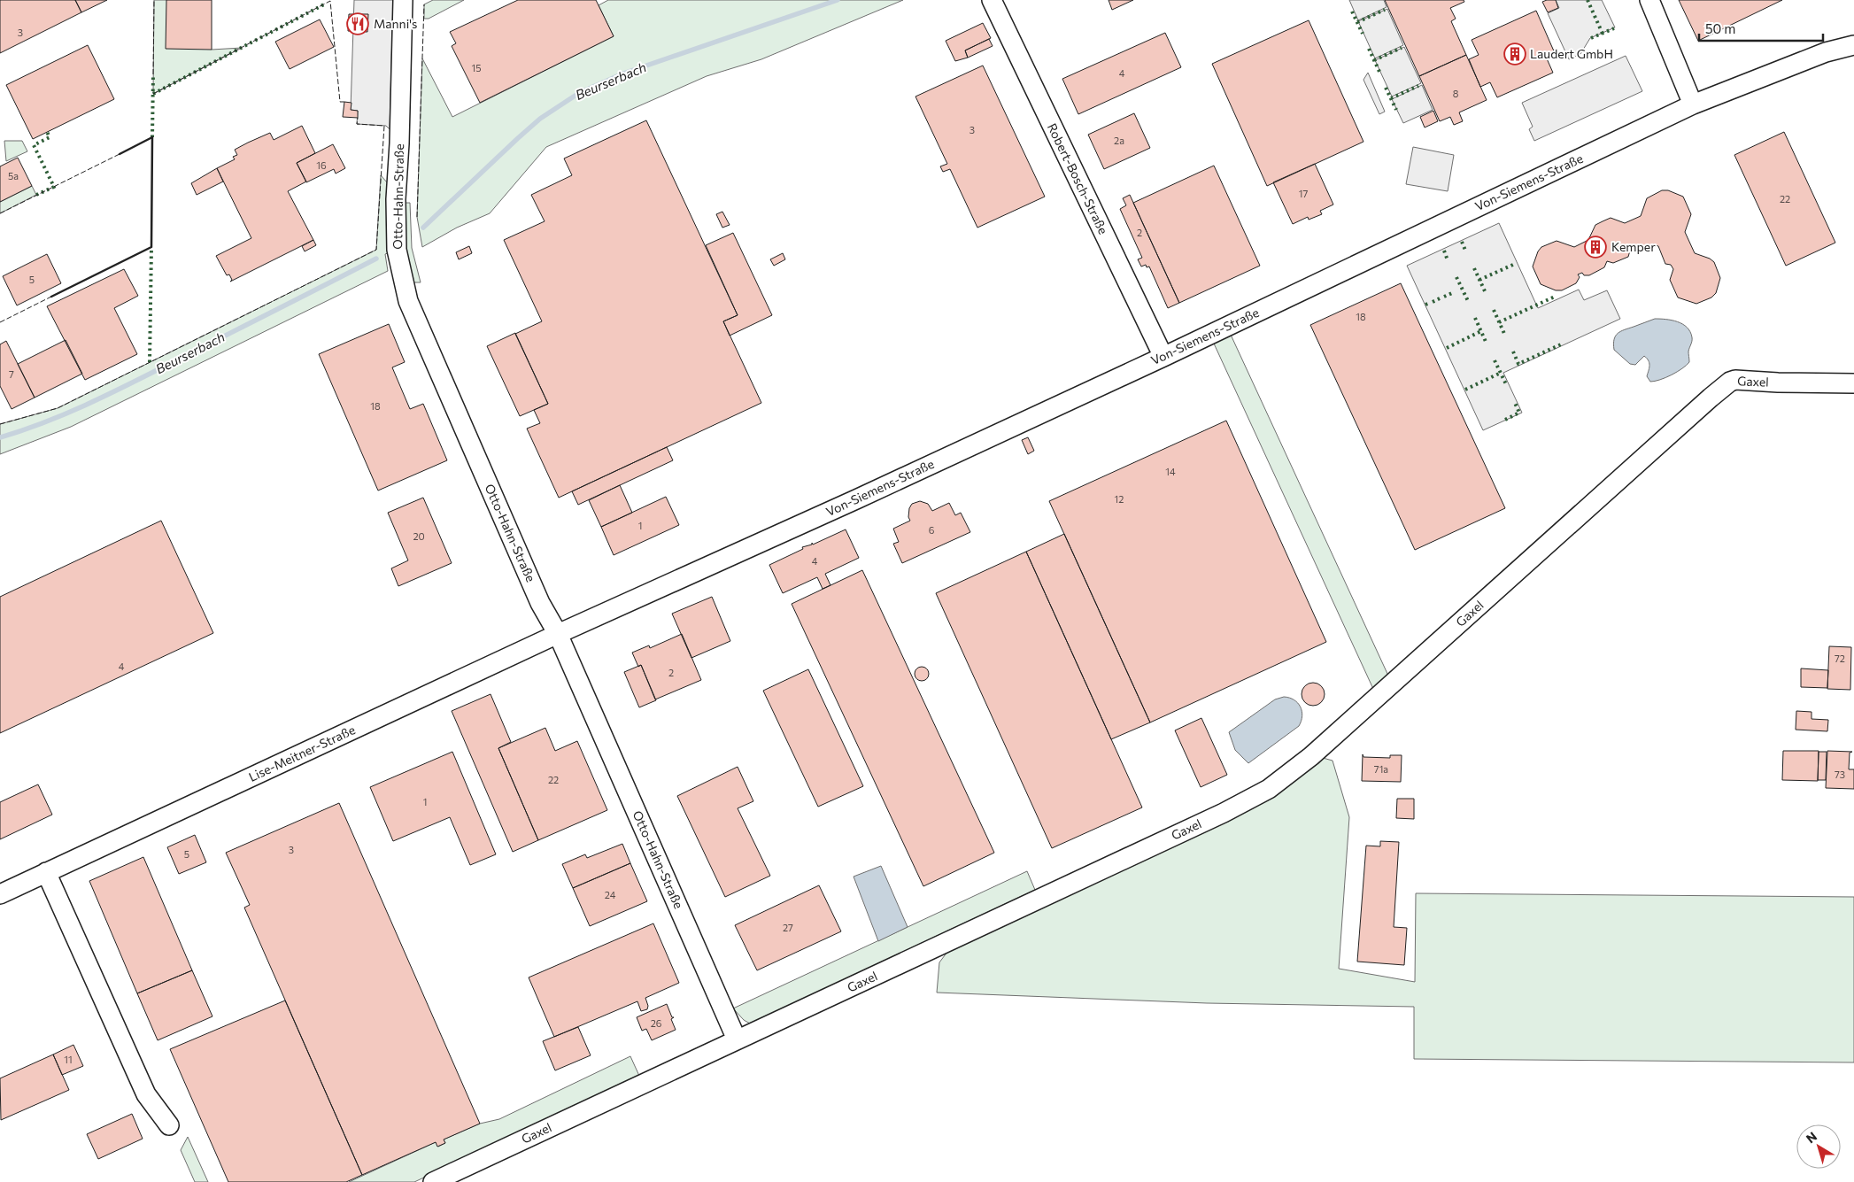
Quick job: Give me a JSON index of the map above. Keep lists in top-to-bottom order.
{
  "streets": {
    "street": [
      "Robert-Bosch-Straße",
      "Von-Siemens-Straße",
      "Otto-Hahn-Straße",
      "Gaxel",
      "Lise-Meitner-Straße"
    ]
  },
  "crossings": [
    ["Robert-Bosch-Straße", "Von-Siemens-Straße"],
    ["Von-Siemens-Straße", "Otto-Hahn-Straße"],
    ["Von-Siemens-Straße", "Lise-Meitner-Straße"],
    ["Otto-Hahn-Straße", "Gaxel"],
    ["Otto-Hahn-Straße", "Lise-Meitner-Straße"]
  ],
  "water": ["Beurserbach"],
  "places": {
    "restaurant": ["Manni's"],
    "building": ["Laudert GmbH", "Kemper"]
  },
  "house_numbers": [
    "3",
    "15",
    "4",
    "8",
    "3",
    "2a",
    "16",
    "5a",
    "17",
    "22",
    "2",
    "5",
    "18",
    "7",
    "18",
    "14",
    "12",
    "1",
    "6",
    "20",
    "4",
    "72",
    "4",
    "2",
    "71a",
    "73",
    "22",
    "1",
    "3",
    "5",
    "24",
    "27",
    "26",
    "11"
  ],
  "scale_bar": "50 m",
  "north": "top left"
}
